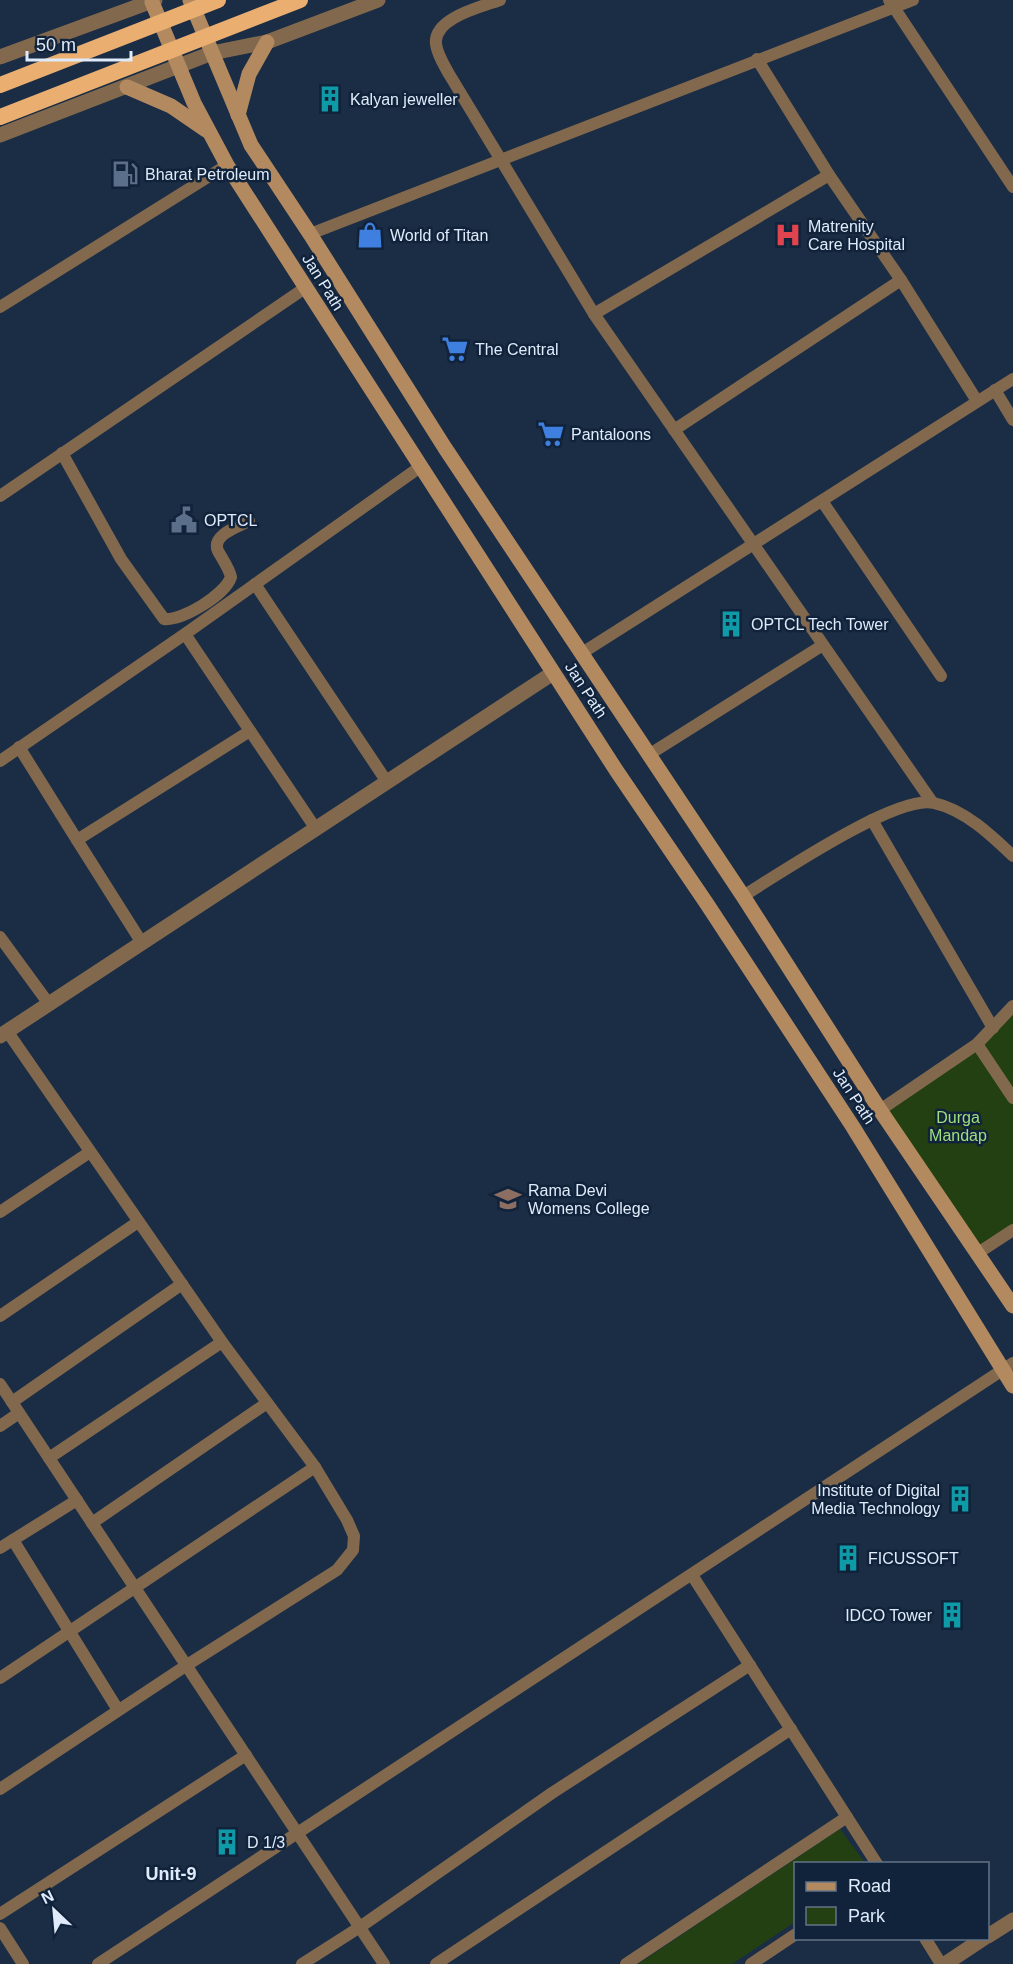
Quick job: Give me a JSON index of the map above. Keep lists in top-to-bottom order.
{
  "streets": {
    "main road": ["Jan Path"]
  },
  "districts": ["Unit-9"],
  "parks": ["Durga Mandap"],
  "places": {
    "building": [
      "Kalyan jeweller",
      "OPTCL Tech Tower",
      "Institute of Digital Media Technology",
      "FICUSSOFT",
      "IDCO Tower",
      "D 1/3"
    ],
    "fuel station": ["Bharat Petroleum"],
    "shop": ["World of Titan"],
    "hospital": ["Matrenity Care Hospital"],
    "supermarket": ["The Central", "Pantaloons"],
    "public building": ["OPTCL"],
    "school or university": ["Rama Devi Womens College"]
  },
  "legend": ["Road", "Park"],
  "scale_bar": "50 m",
  "north": "top left"
}
